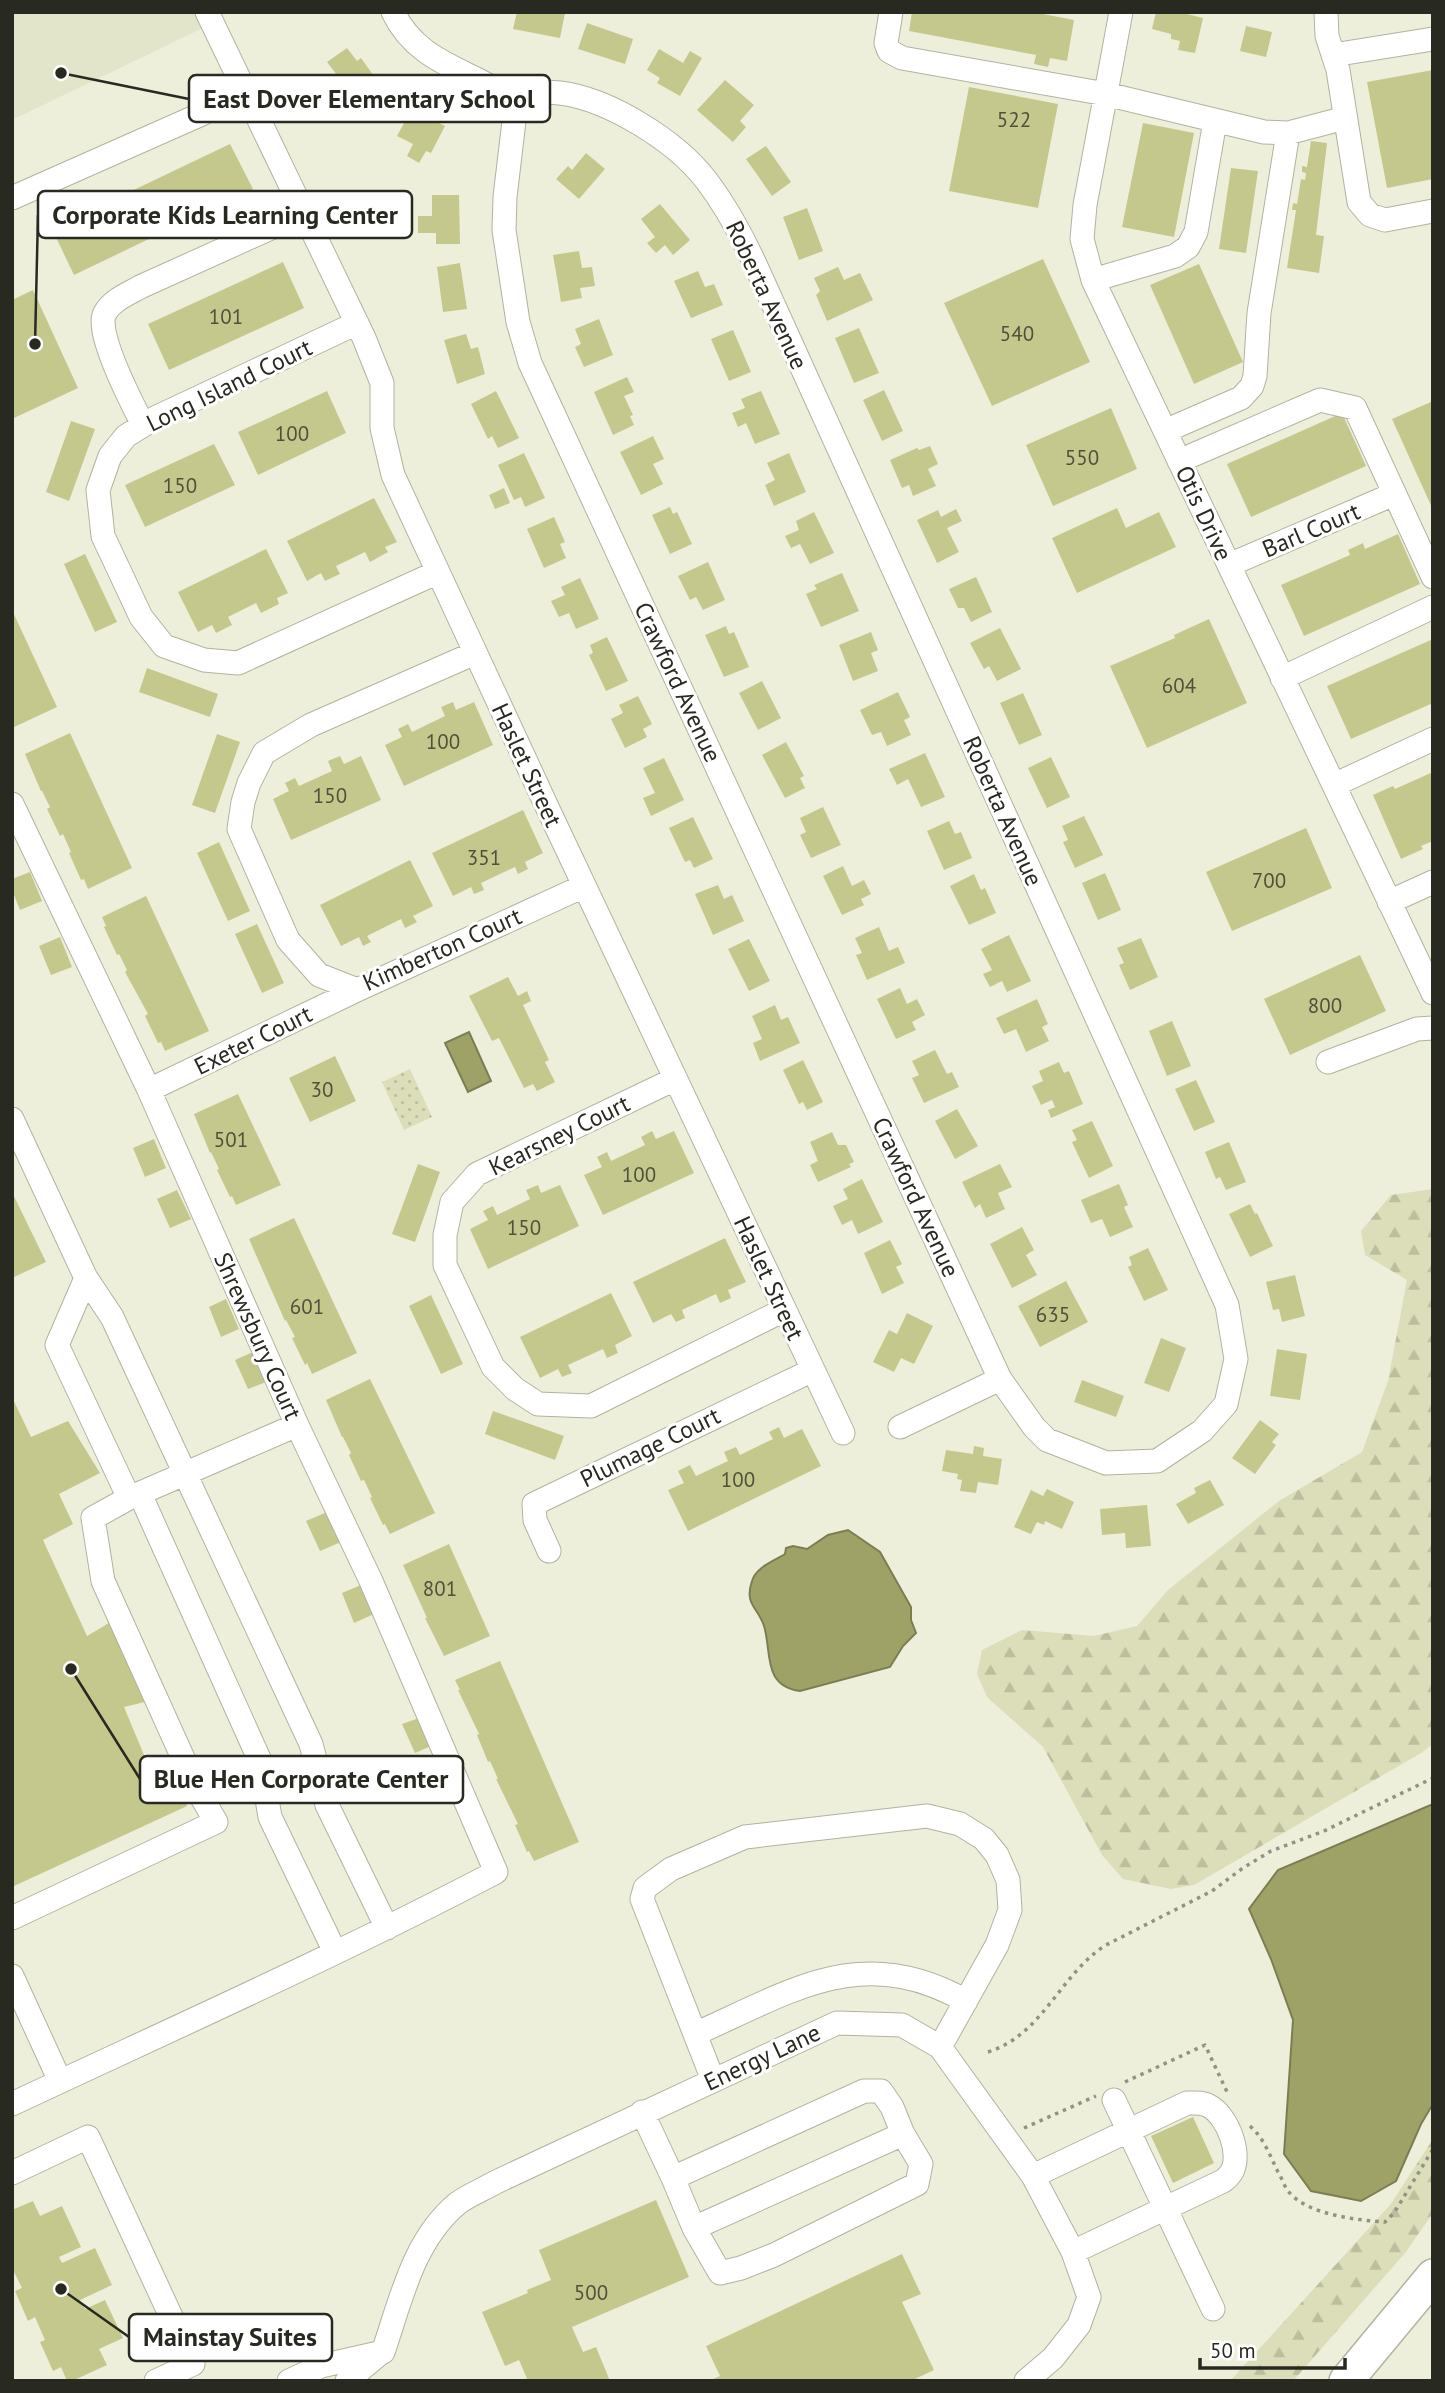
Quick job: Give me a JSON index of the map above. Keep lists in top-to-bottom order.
{
  "streets": {
    "street": [
      "Roberta Avenue",
      "Long Island Court",
      "Otis Drive",
      "Barl Court",
      "Crawford Avenue",
      "Haslet Street",
      "Kimberton Court",
      "Exeter Court",
      "Kearsney Court",
      "Shrewsbury Court",
      "Plumage Court",
      "Energy Lane"
    ]
  },
  "crossings": [
    ["Roberta Avenue", "Crawford Avenue"],
    ["Long Island Court", "Haslet Street"],
    ["Otis Drive", "Barl Court"],
    ["Haslet Street", "Kimberton Court"],
    ["Haslet Street", "Kearsney Court"],
    ["Haslet Street", "Plumage Court"],
    ["Kimberton Court", "Exeter Court"],
    ["Exeter Court", "Shrewsbury Court"]
  ],
  "places": [
    "East Dover Elementary School",
    "Corporate Kids Learning Center",
    "Blue Hen Corporate Center",
    "Mainstay Suites"
  ],
  "house_numbers": [
    "522",
    "101",
    "540",
    "100",
    "550",
    "150",
    "604",
    "100",
    "150",
    "351",
    "700",
    "800",
    "30",
    "501",
    "100",
    "150",
    "601",
    "635",
    "100",
    "801",
    "500"
  ],
  "scale_bar": "50 m"
}
